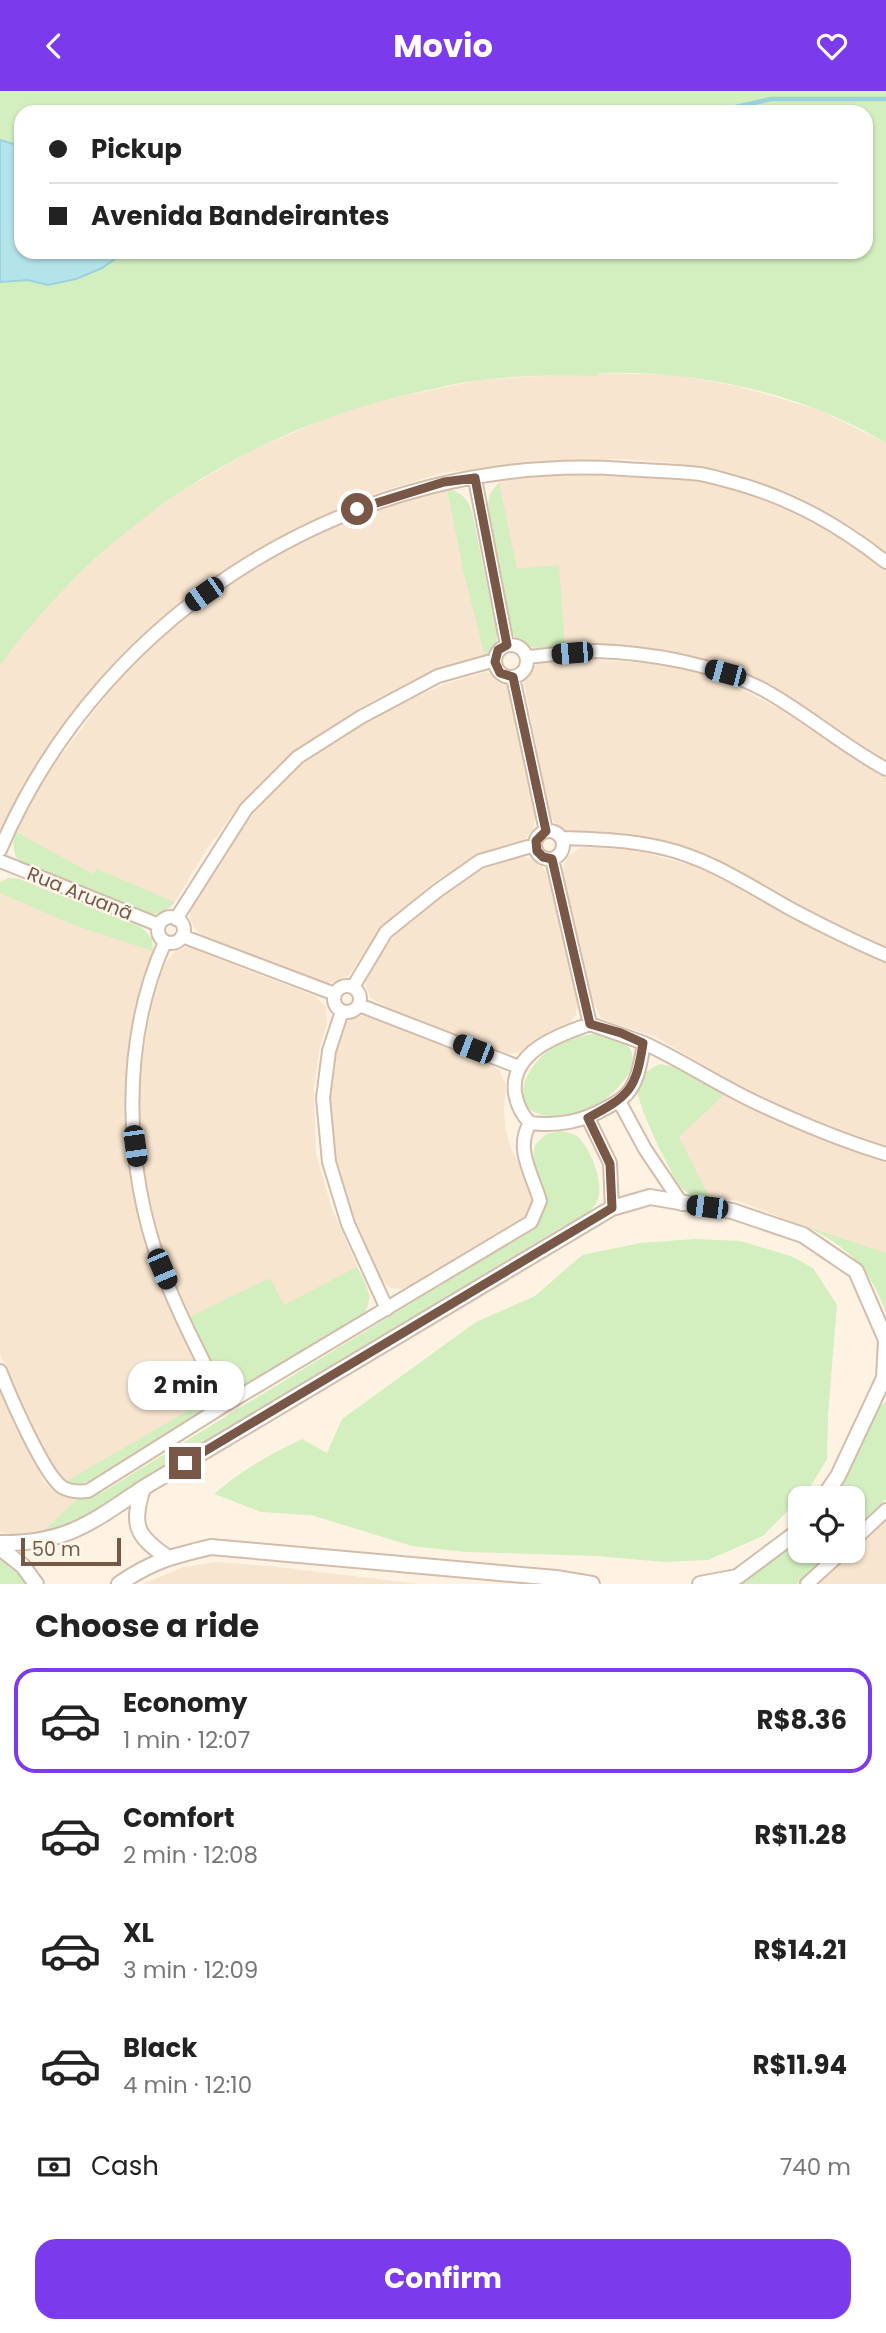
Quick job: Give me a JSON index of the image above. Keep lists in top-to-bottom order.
{
  "streets": {
    "street": ["Rua Aruanã"]
  },
  "scale_bar": "50 m",
  "page": {
    "header": "Movio",
    "banner": ["Pickup", "Avenida Bandeirantes"],
    "bubble": "2 min",
    "scale": "50 m",
    "heading": "Choose a ride",
    "list": [
      {
        "name": "Economy",
        "note": "1 min · 12:07",
        "value": "R$8.36"
      },
      {
        "name": "Comfort",
        "note": "2 min · 12:08",
        "value": "R$11.28"
      },
      {
        "name": "XL",
        "note": "3 min · 12:09",
        "value": "R$14.21"
      },
      {
        "name": "Black",
        "note": "4 min · 12:10",
        "value": "R$11.94"
      }
    ],
    "pay": ["Cash", "740 m"],
    "buttons": "Confirm"
  }
}
